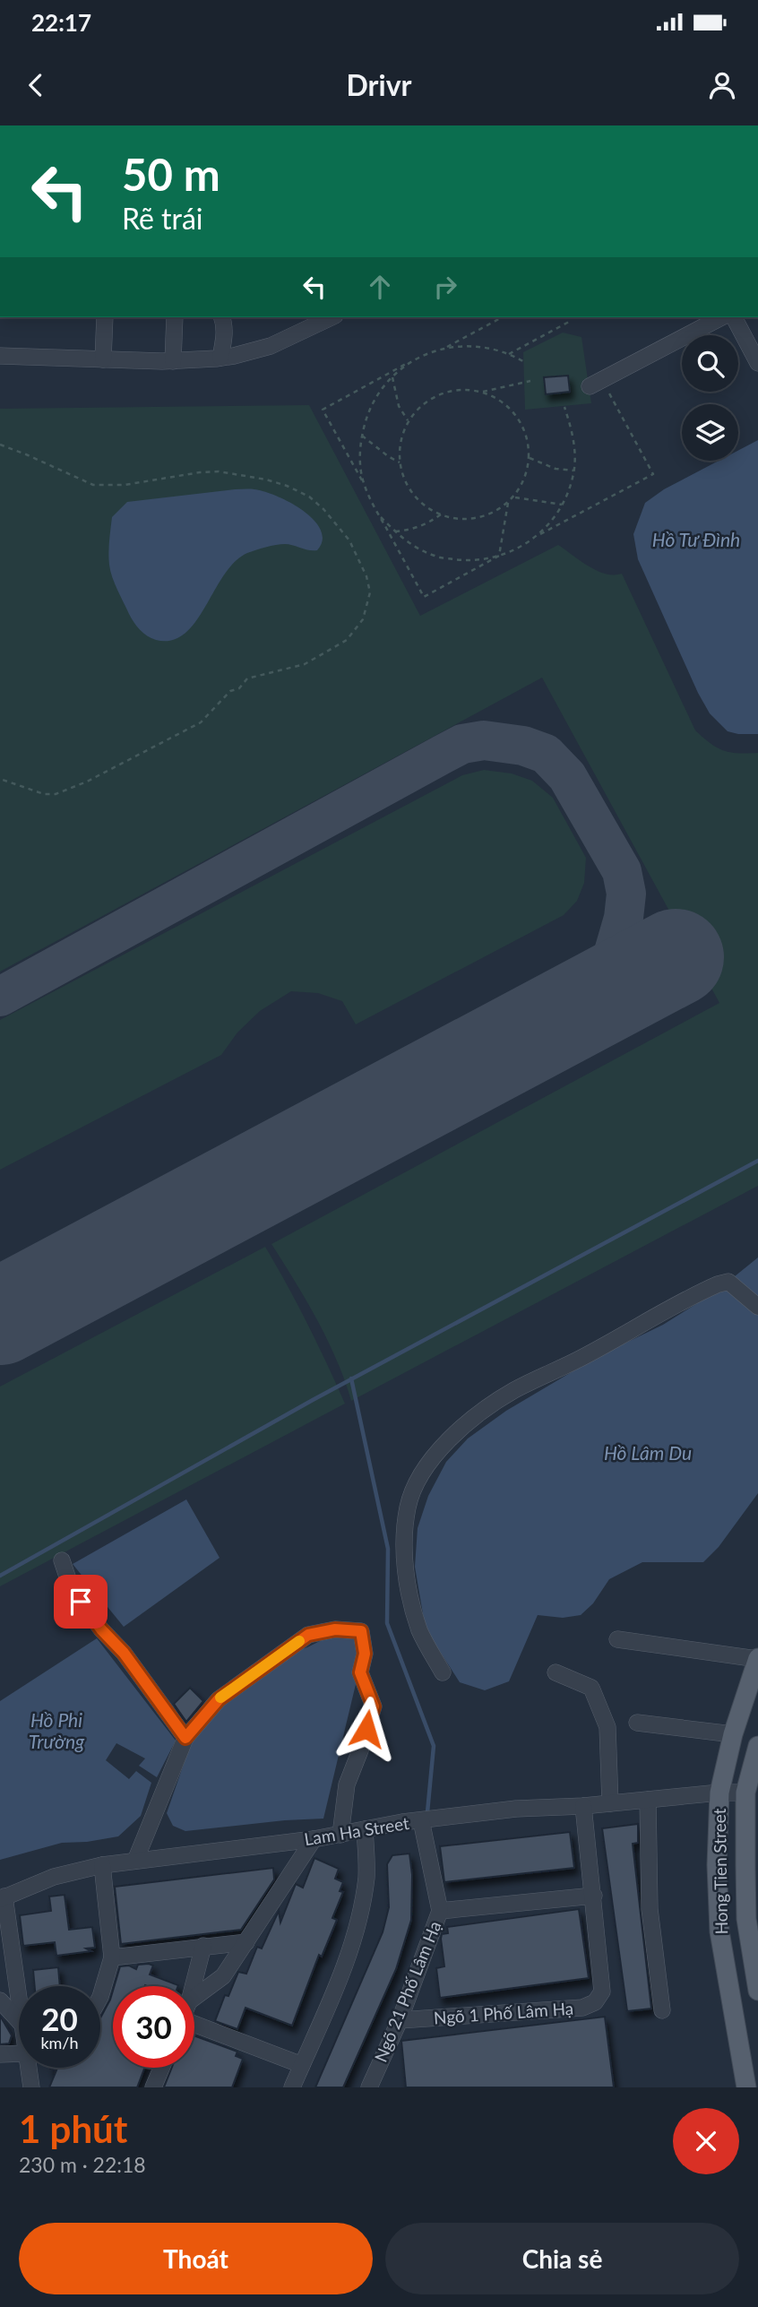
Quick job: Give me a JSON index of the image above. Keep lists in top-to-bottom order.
{
  "streets": {
    "main road": ["Hong Tien Street"],
    "street": ["Lam Ha Street", "Ngõ 21 Phố Lâm Hạ", "Ngõ 1 Phố Lâm Hạ"]
  },
  "crossings": [
    ["Lam Ha Street", "Hong Tien Street"],
    ["Lam Ha Street", "Ngõ 21 Phố Lâm Hạ"],
    ["Lam Ha Street", "Ngõ 1 Phố Lâm Hạ"],
    ["Ngõ 21 Phố Lâm Hạ", "Ngõ 1 Phố Lâm Hạ"]
  ],
  "water": ["Hồ Tư Đình", "Hồ Lâm Du", "Hồ Phi Trường"],
  "page": {
    "status": "22:17",
    "header": "Drivr",
    "turn": ["50 m", "Rẽ trái"],
    "speed": "20 km/h",
    "limit": "30",
    "heading": ["1 phút", "230 m · 22:18"],
    "buttons": ["Thoát", "Chia sẻ"]
  }
}
